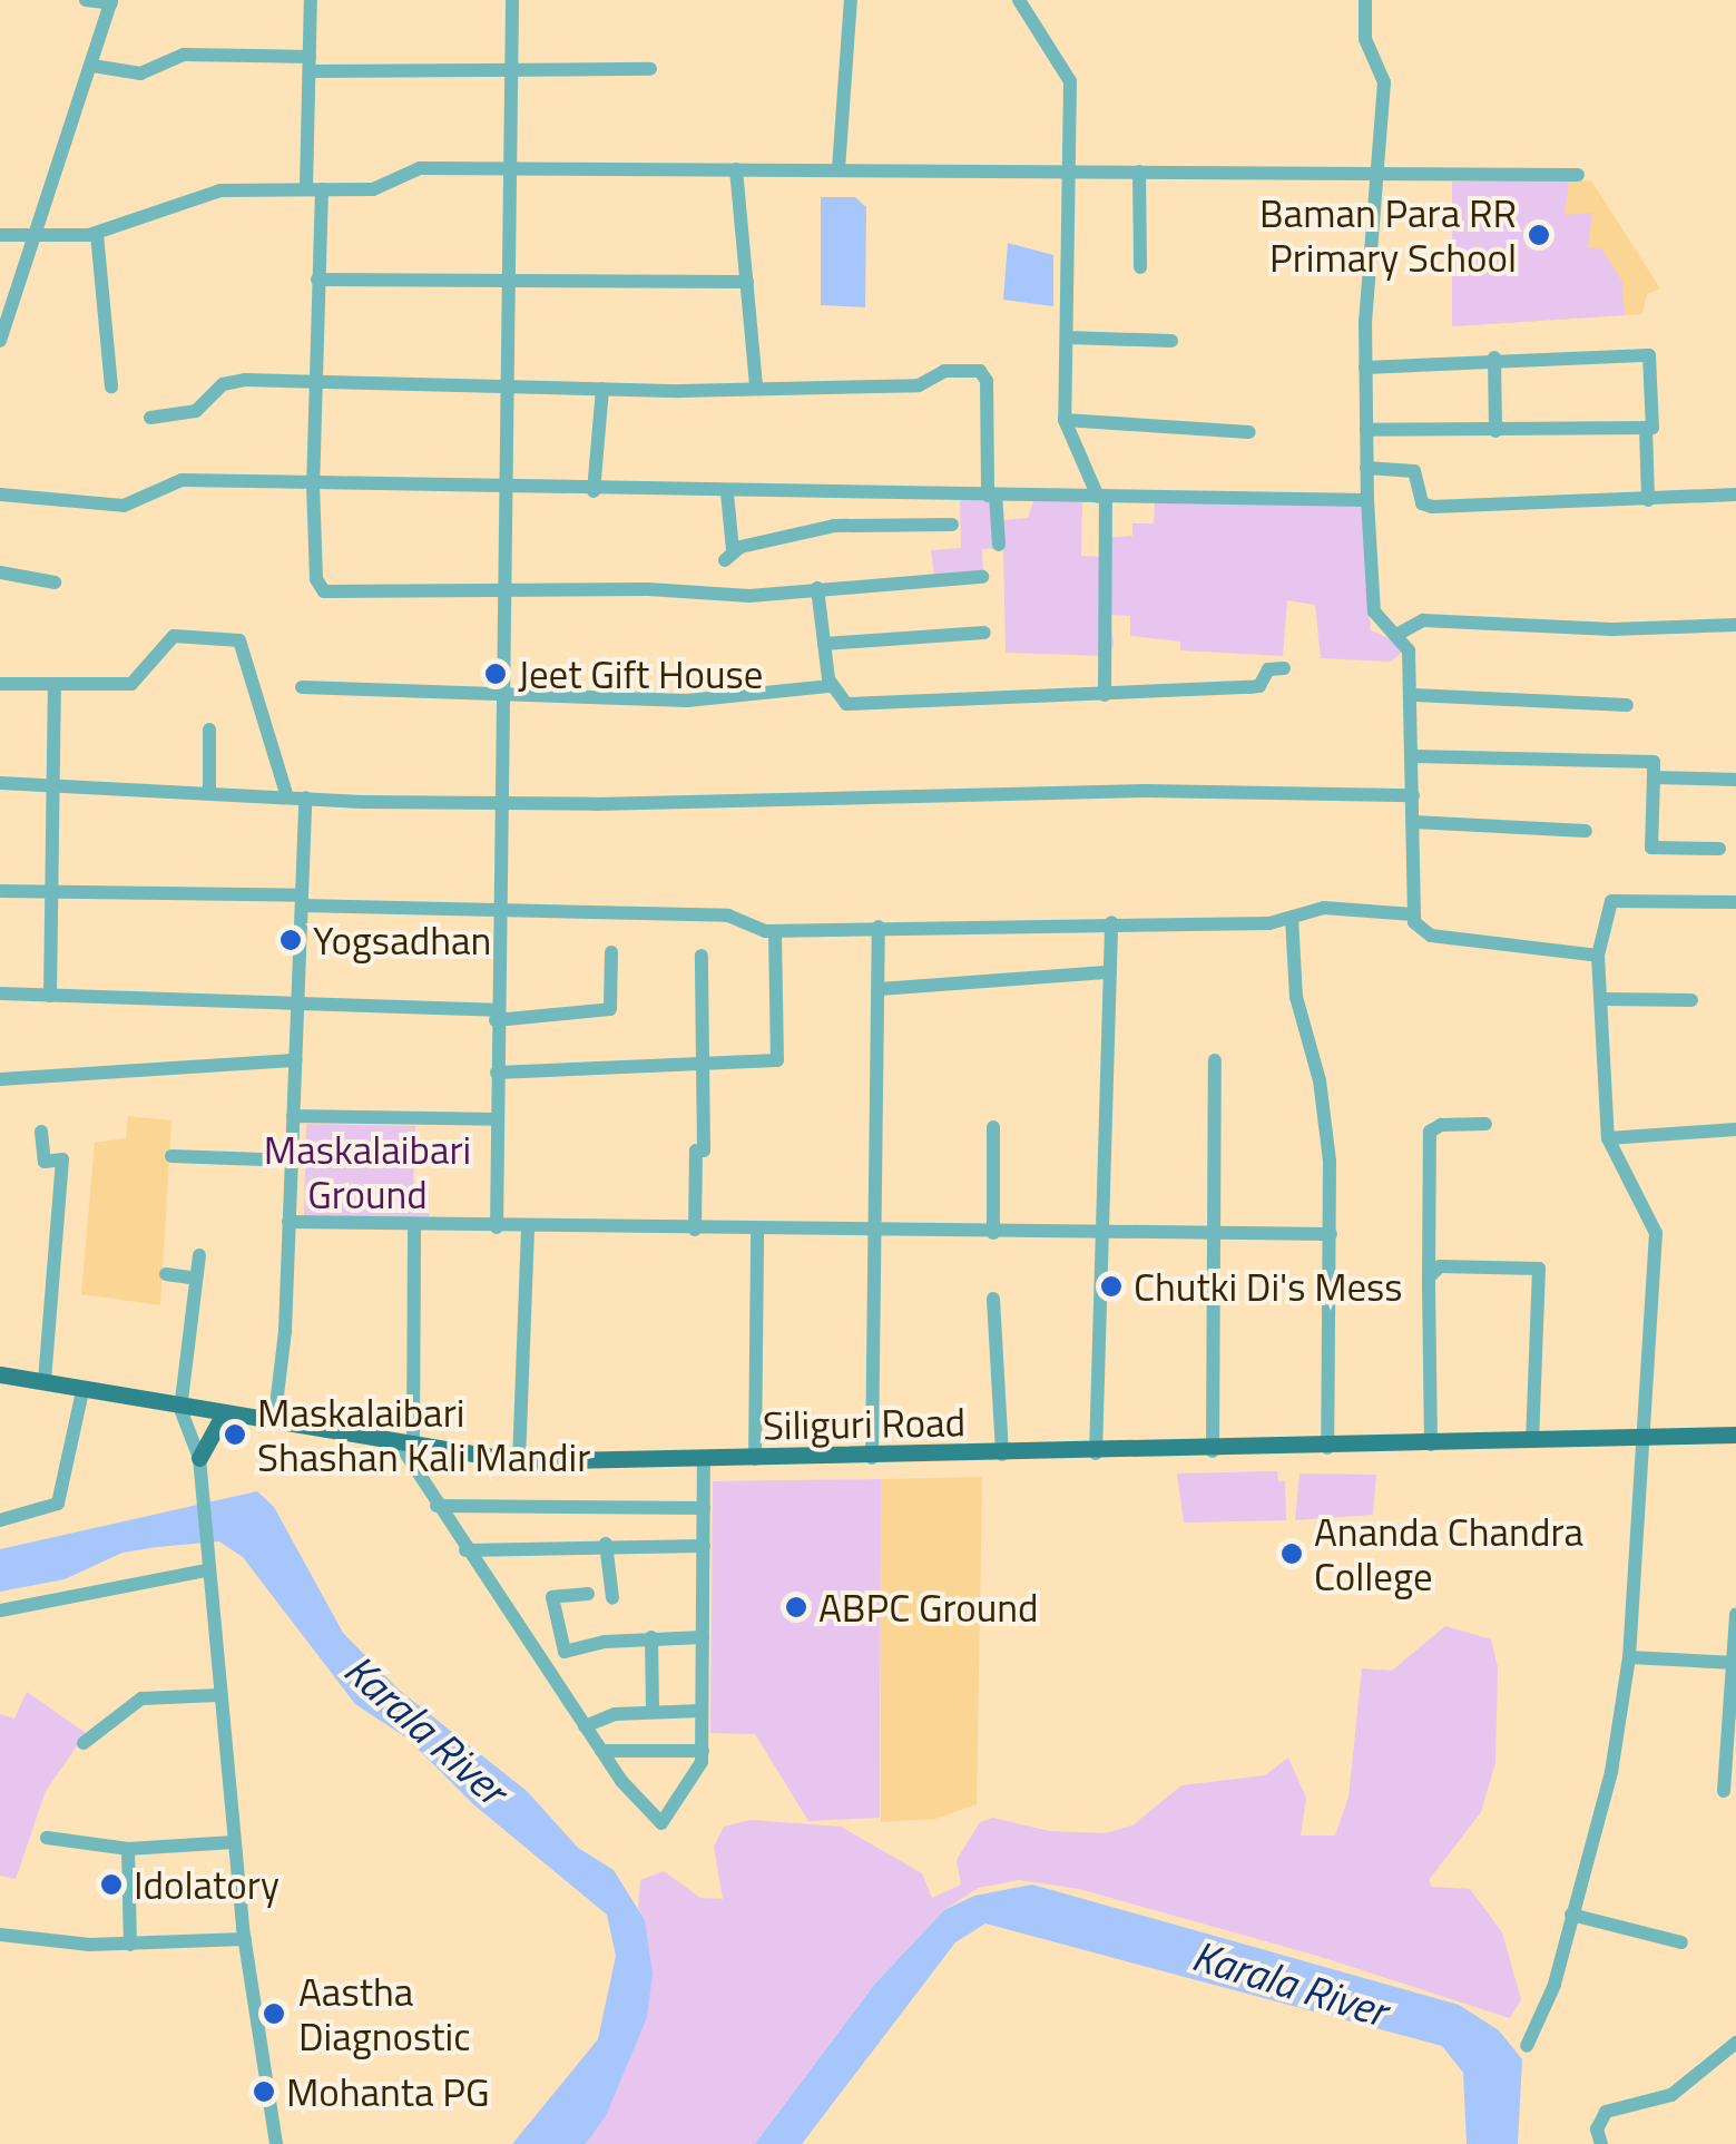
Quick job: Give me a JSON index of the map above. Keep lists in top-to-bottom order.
{
  "streets": {
    "main road": ["Siliguri Road"]
  },
  "water": ["Karala River"],
  "parks": ["Maskalaibari Ground"],
  "places": [
    "Baman Para RR Primary School",
    "Jeet Gift House",
    "Yogsadhan",
    "Chutki Di's Mess",
    "Maskalaibari Shashan Kali Mandir",
    "Ananda Chandra College",
    "ABPC Ground",
    "Idolatory",
    "Aastha Diagnostic",
    "Mohanta PG"
  ]
}
